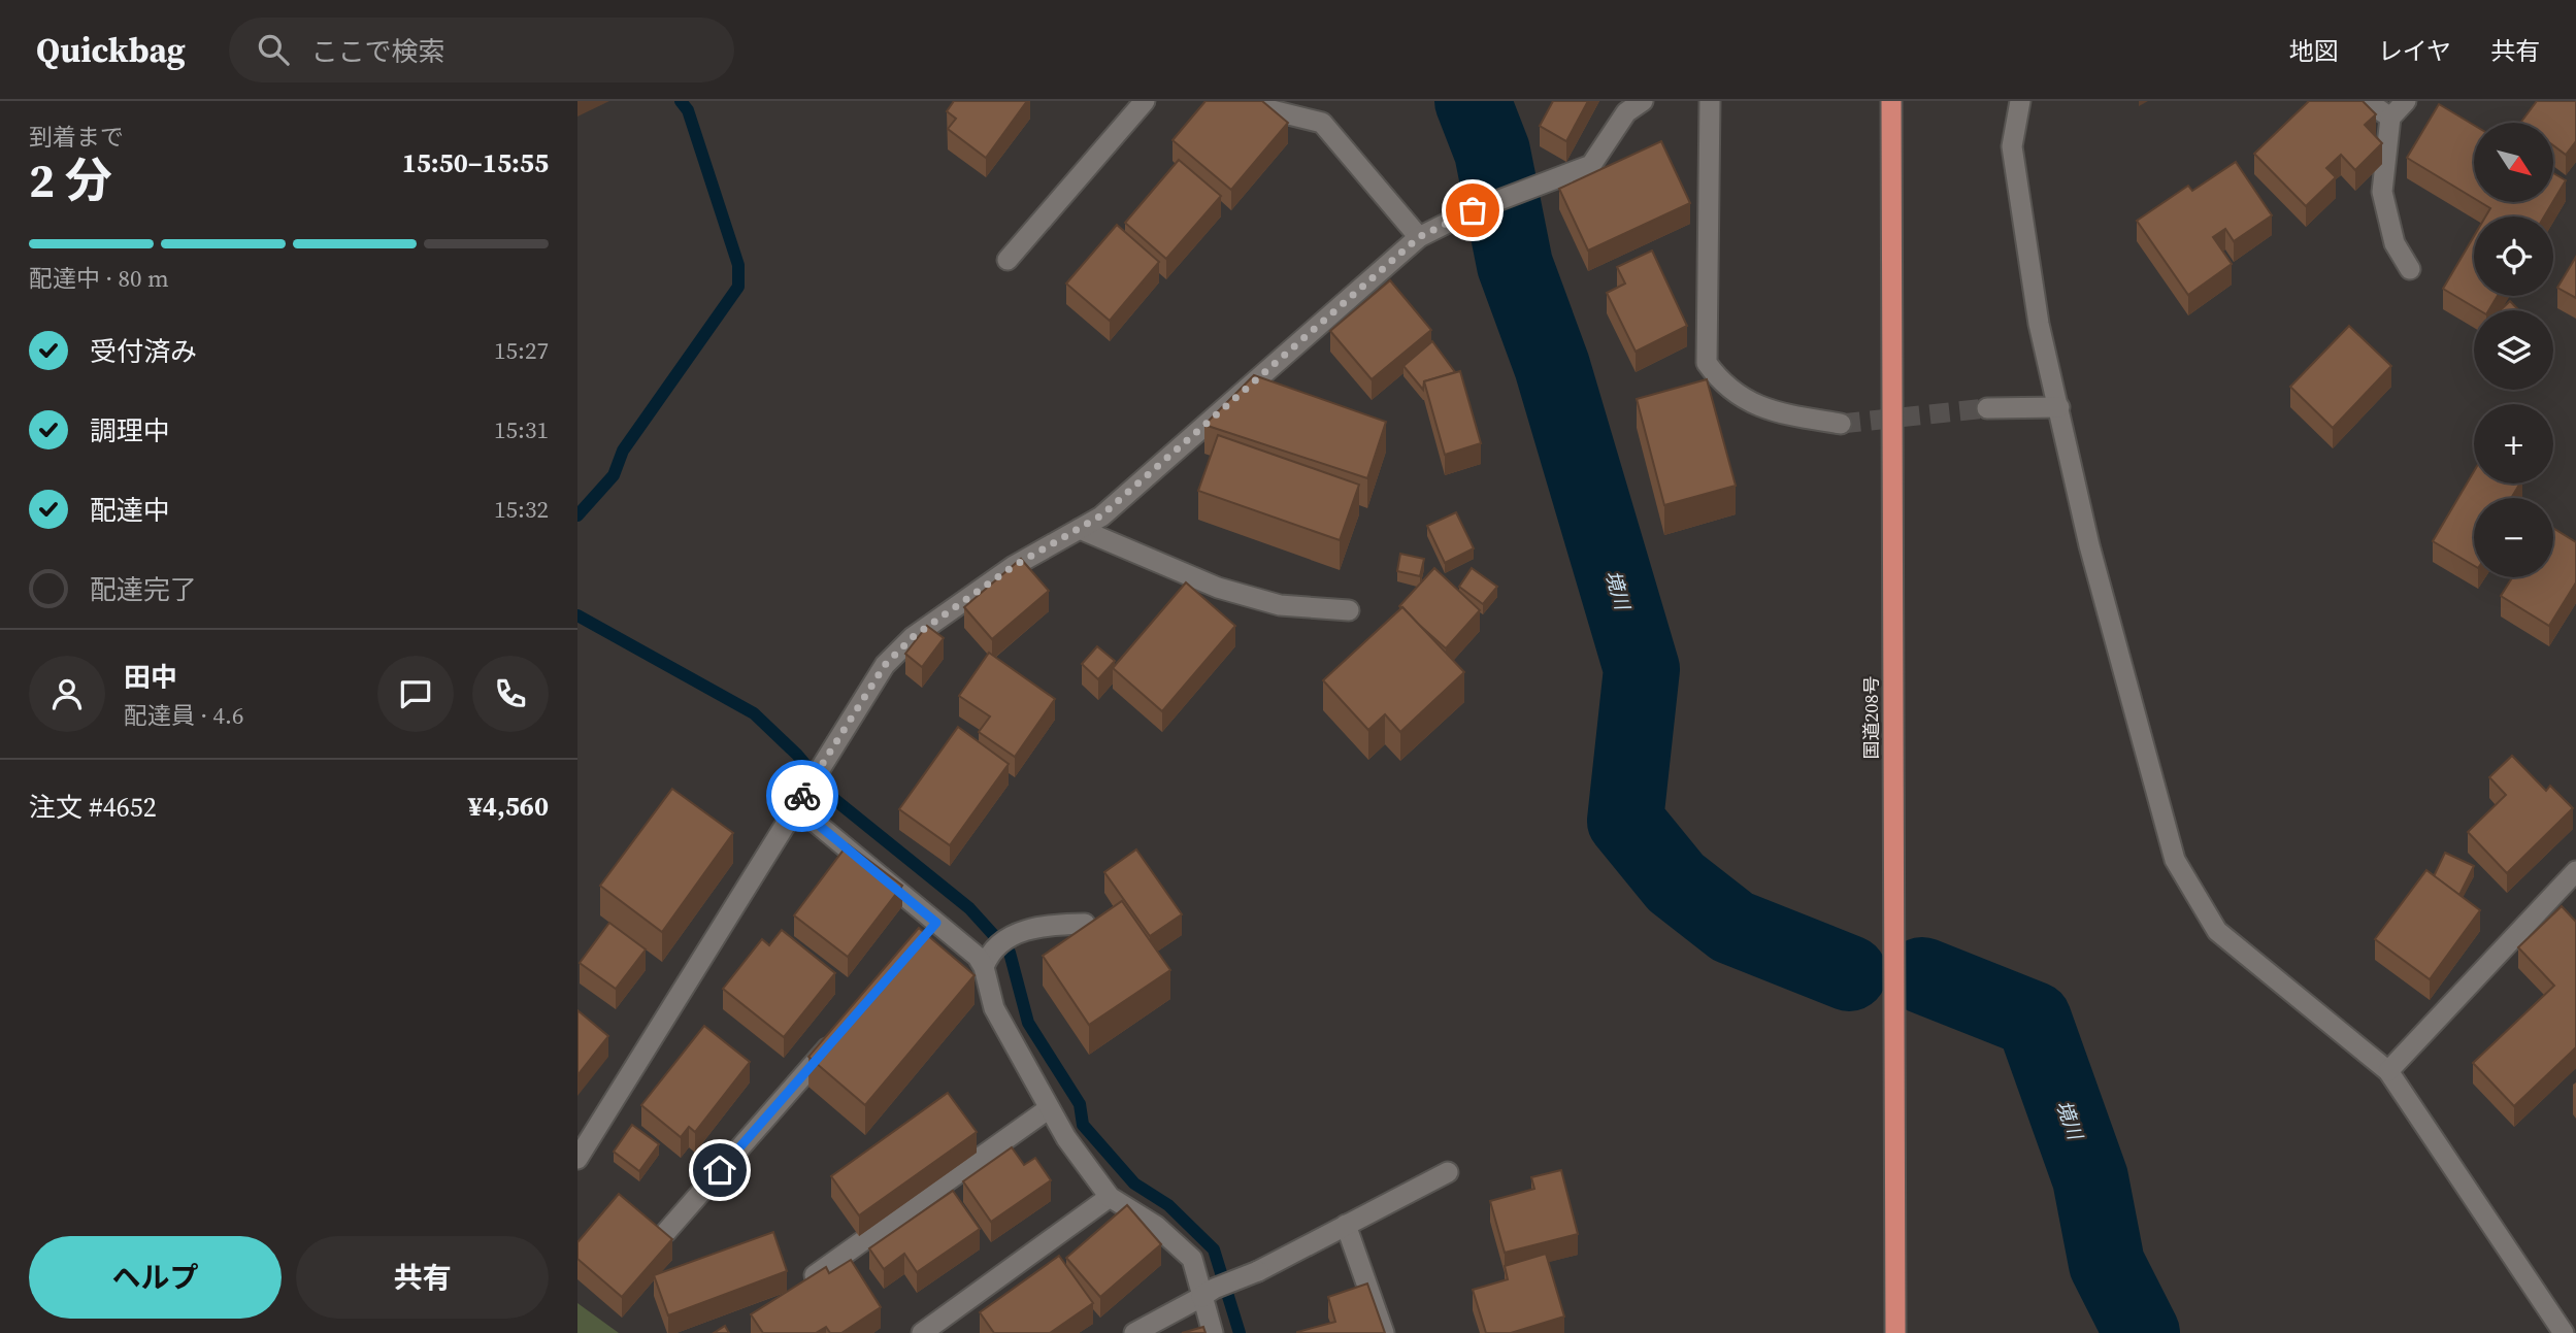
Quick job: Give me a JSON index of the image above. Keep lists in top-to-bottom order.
{
  "streets": {
    "highway": ["国道208号"]
  },
  "water": ["境川"],
  "north": "bottom right",
  "page": {
    "header": "Quickbag",
    "search": "ここで検索",
    "nav": ["地図", "レイヤ", "共有"],
    "heading": ["2 分", "到着まで", "15:50–15:55"],
    "panel": [
      "田中",
      "配達員 · 4.6",
      "注文 #4652",
      "¥4,560"
    ],
    "map_buttons": ["+", "−"],
    "bar": "配達中 · 80 m",
    "list": [
      ["受付済み", "15:27"],
      ["調理中", "15:31"],
      ["配達中", "15:32"],
      "配達完了"
    ],
    "buttons": ["ヘルプ", "共有"]
  }
}
